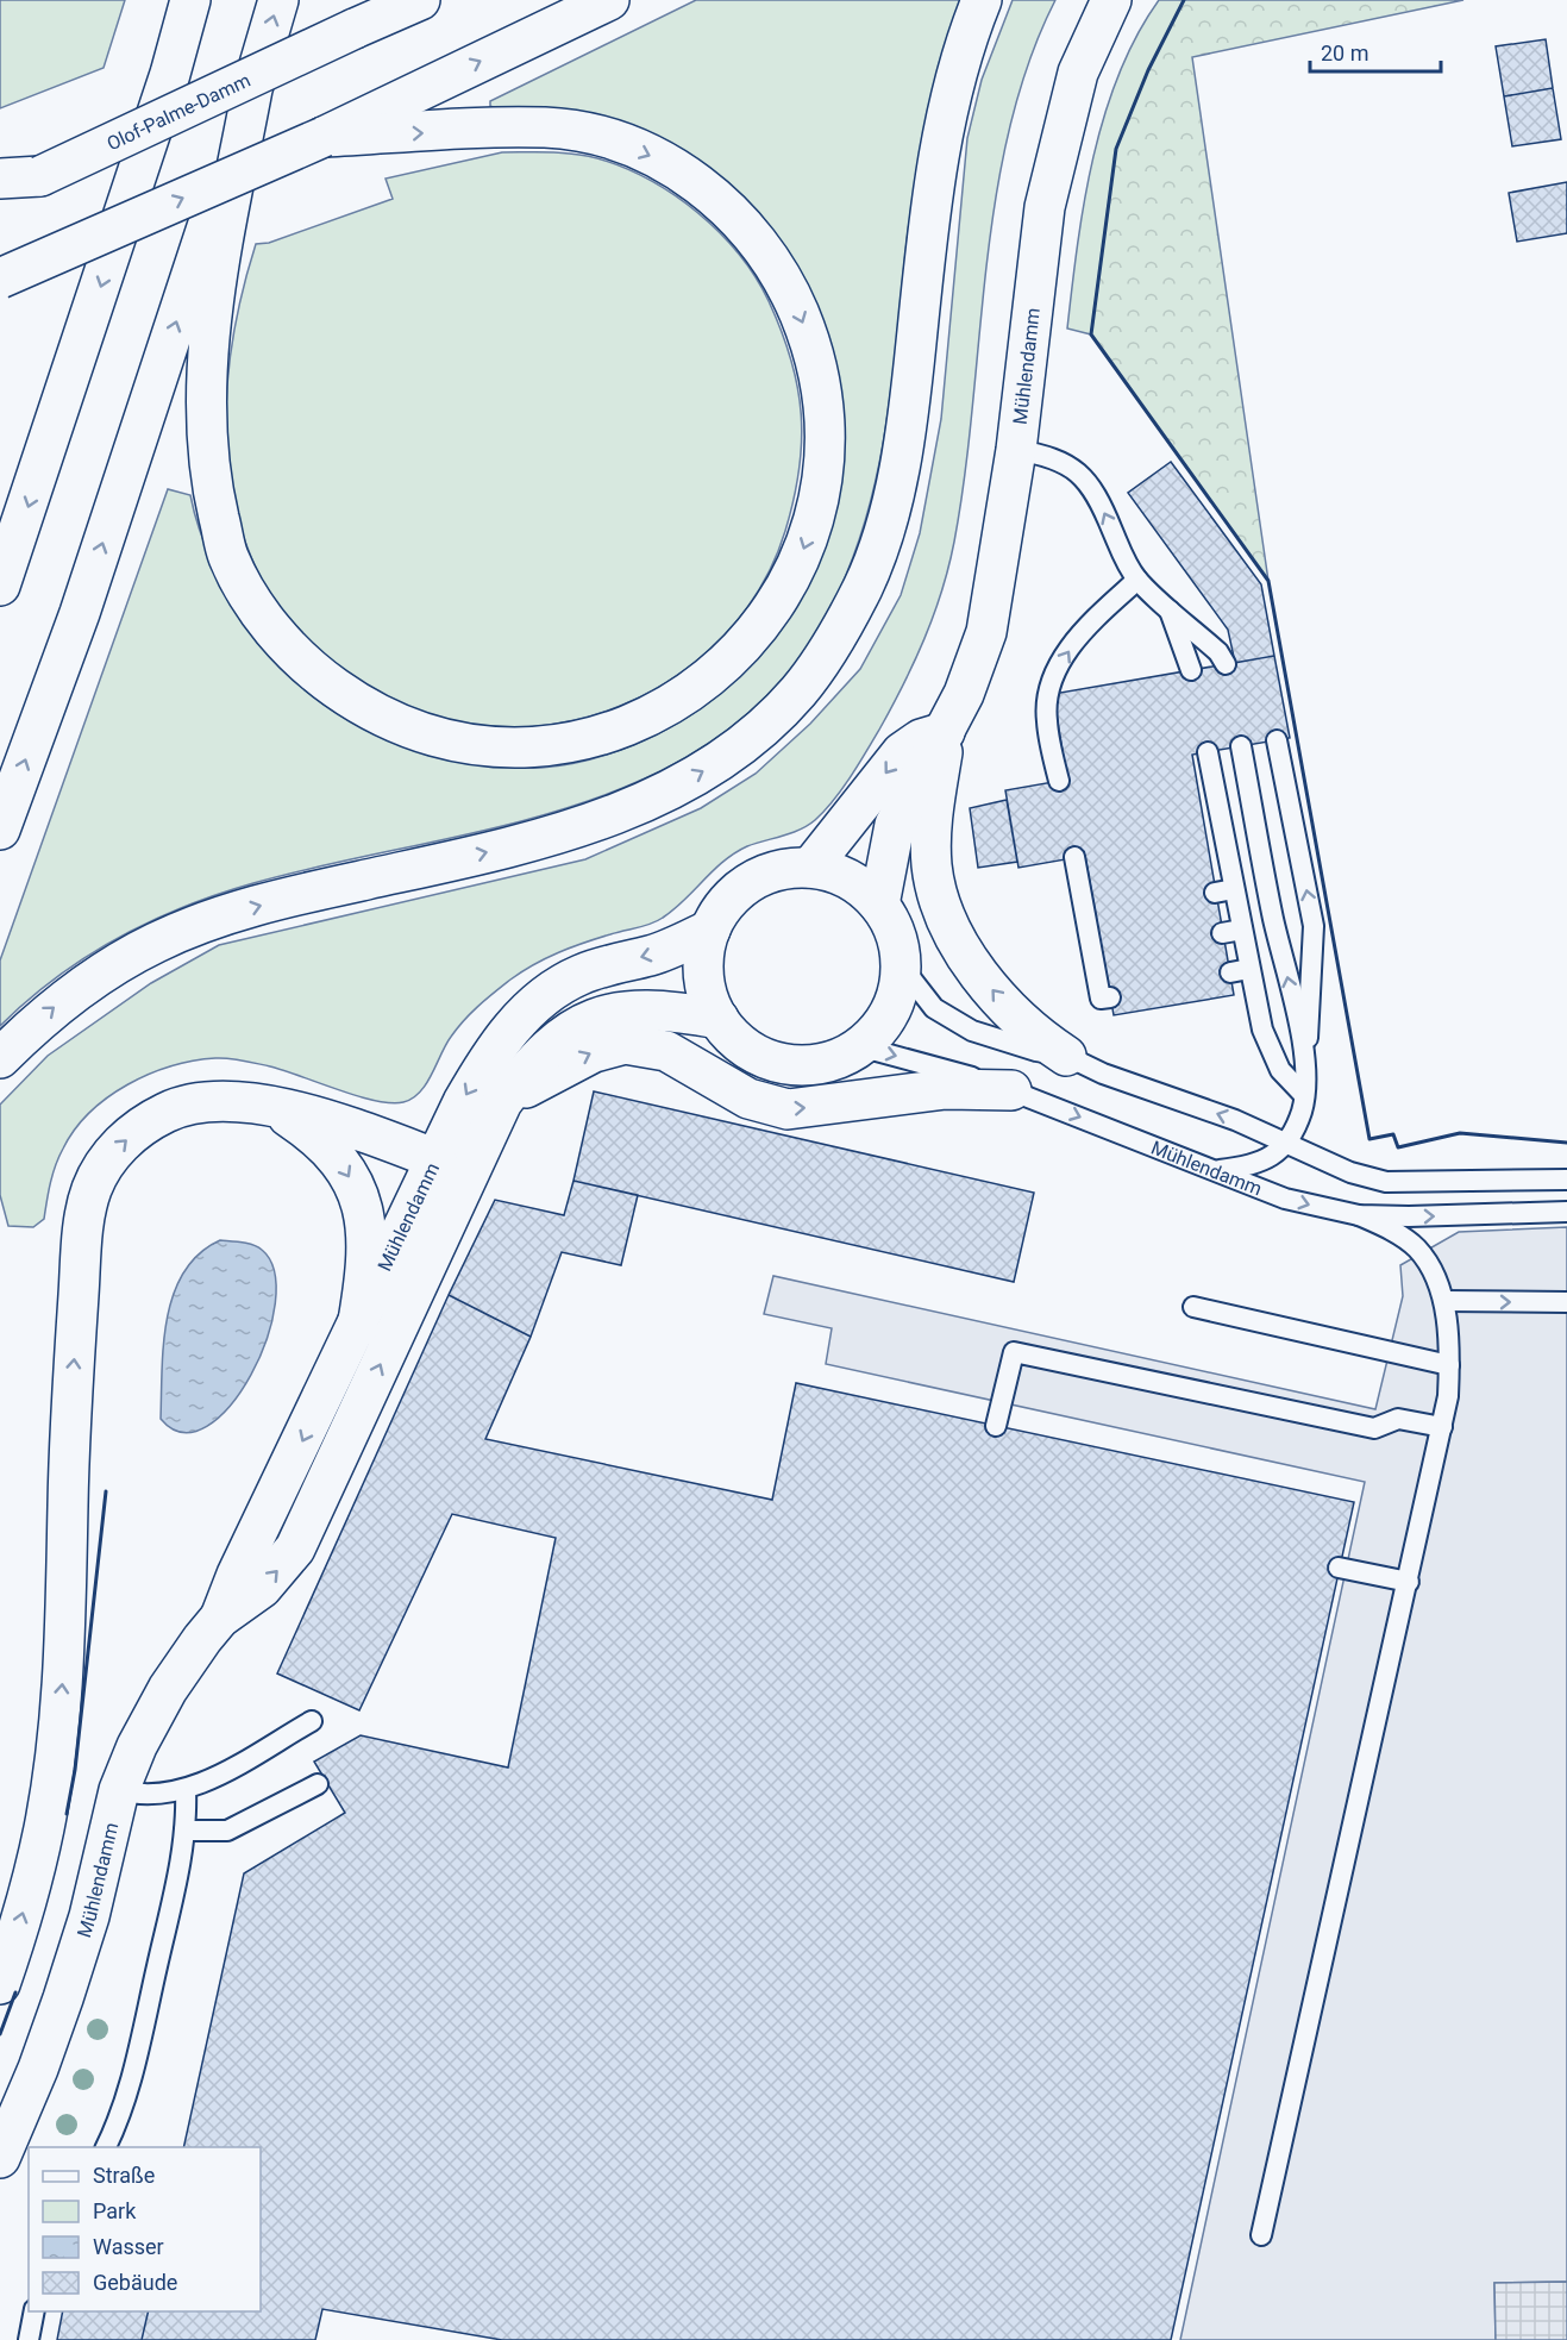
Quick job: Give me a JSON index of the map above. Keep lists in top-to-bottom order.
{
  "streets": {
    "main road": ["Olof-Palme-Damm", "Mühlendamm"]
  },
  "legend": [
    "Straße",
    "Park",
    "Wasser",
    "Gebäude"
  ],
  "scale_bar": "20 m"
}
